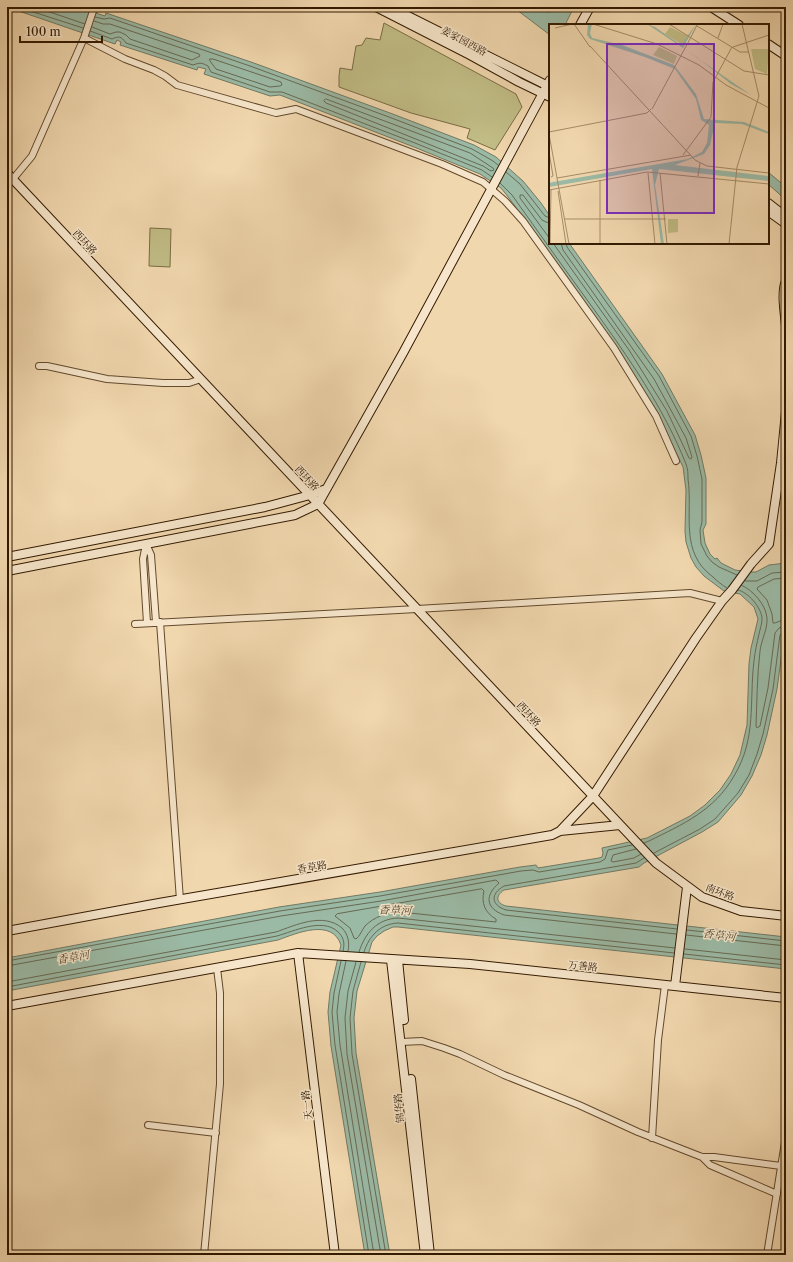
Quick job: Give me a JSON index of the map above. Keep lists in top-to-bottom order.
{
  "streets": {
    "street": [
      "姜家园西路",
      "西环路",
      "香草路",
      "南环路",
      "万善路",
      "天一路",
      "锦华路"
    ]
  },
  "crossings": [
    ["香草路", "南环路"],
    ["万善路", "天一路"],
    ["万善路", "锦华路"]
  ],
  "water": ["香草河"],
  "scale_bar": "100 m"
}
